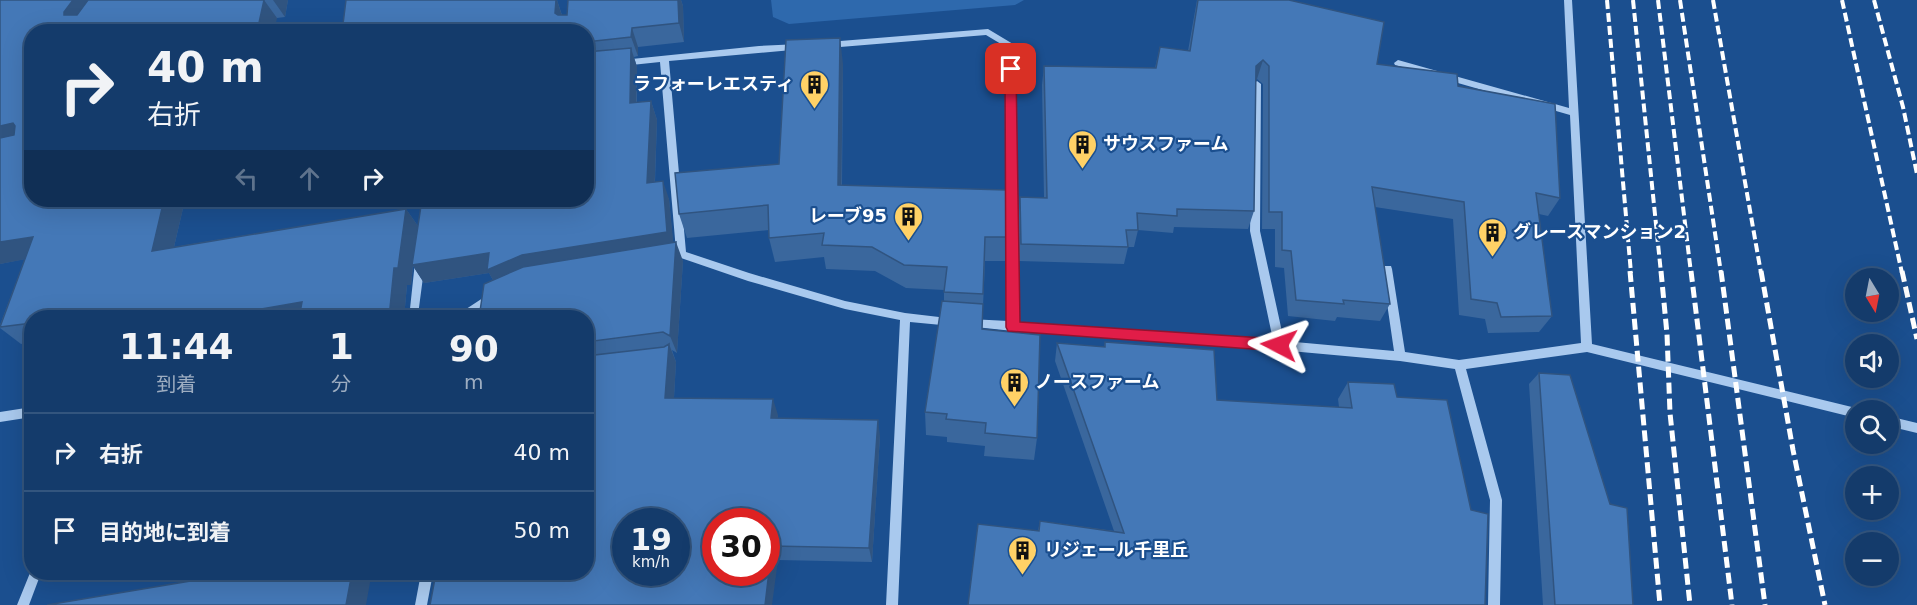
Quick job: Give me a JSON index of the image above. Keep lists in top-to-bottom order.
{
  "places": {
    "building": [
      "ラフォーレエスティ",
      "サウスファーム",
      "レーブ95",
      "グレースマンション2",
      "ノースファーム",
      "リジェール千里丘"
    ]
  },
  "north": "bottom",
  "page": {
    "turn": ["40 m", "右折"],
    "map_buttons": ["+", "−"],
    "eta": [
      "11:44",
      "到着",
      "1",
      "分",
      "90",
      "m"
    ],
    "list": [
      {
        "name": "右折",
        "value": "40 m"
      },
      {
        "name": "目的地に到着",
        "value": "50 m"
      }
    ],
    "speed": "19 km/h",
    "limit": "30"
  }
}
